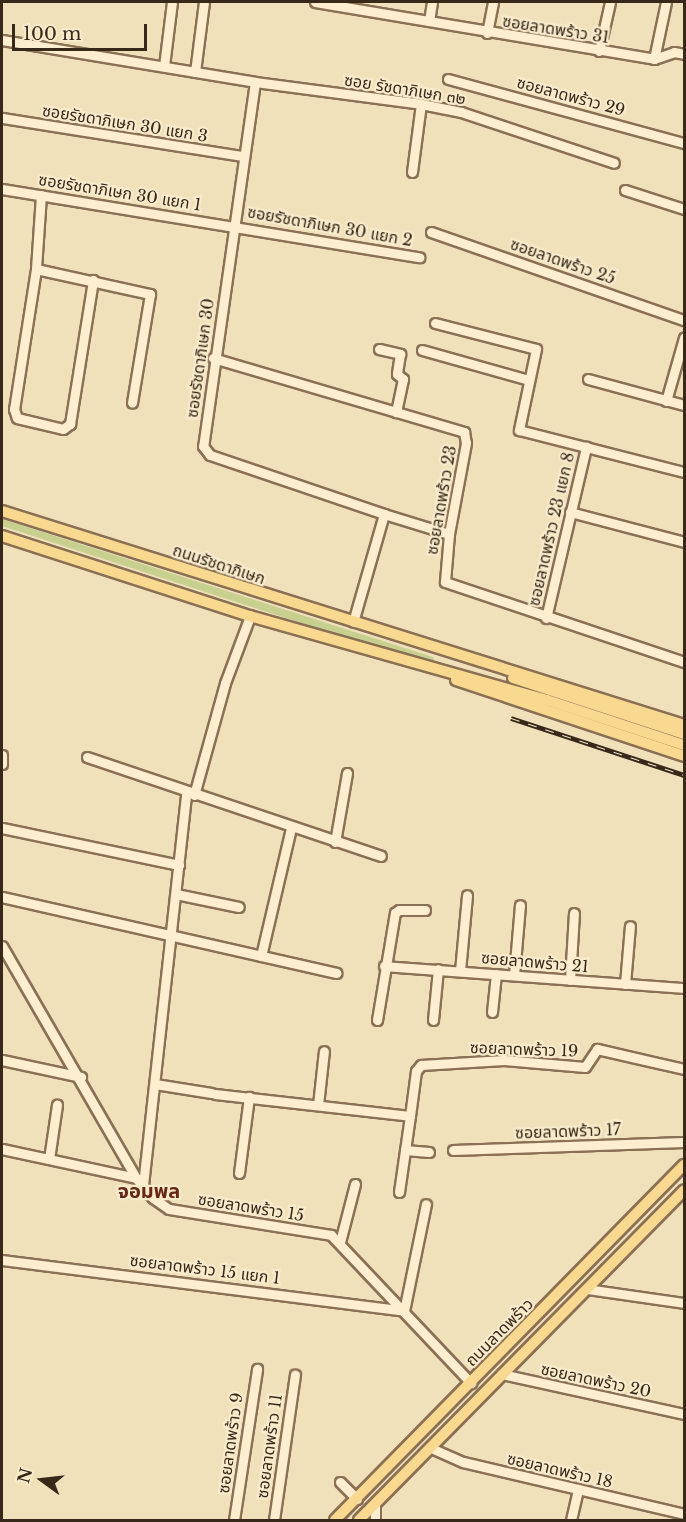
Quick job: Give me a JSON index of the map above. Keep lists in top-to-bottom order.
{
  "streets": {
    "main road": ["ถนนรัชดาภิเษก", "ถนนลาดพร้าว"],
    "street": [
      "ซอยลาดพร้าว 31",
      "ซอย รัชดาภิเษก ๓๒",
      "ซอยลาดพร้าว 29",
      "ซอยรัชดาภิเษก 30 แยก 3",
      "ซอยรัชดาภิเษก 30 แยก 1",
      "ซอยรัชดาภิเษก 30 แยก 2",
      "ซอยลาดพร้าว 25",
      "ซอยรัชดาภิเษก 30",
      "ซอยลาดพร้าว 23",
      "ซอยลาดพร้าว 23 แยก 8",
      "ซอยลาดพร้าว 21",
      "ซอยลาดพร้าว 19",
      "ซอยลาดพร้าว 17",
      "ซอยลาดพร้าว 15",
      "ซอยลาดพร้าว 15 แยก 1",
      "ซอยลาดพร้าว 20",
      "ซอยลาดพร้าว 9",
      "ซอยลาดพร้าว 11",
      "ซอยลาดพร้าว 18"
    ]
  },
  "crossings": [
    ["ซอย รัชดาภิเษก ๓๒", "ซอยรัชดาภิเษก 30"],
    ["ซอยรัชดาภิเษก 30 แยก 3", "ซอยรัชดาภิเษก 30"],
    ["ซอยรัชดาภิเษก 30 แยก 1", "ซอยรัชดาภิเษก 30 แยก 2"],
    ["ซอยรัชดาภิเษก 30 แยก 1", "ซอยรัชดาภิเษก 30"],
    ["ซอยรัชดาภิเษก 30 แยก 2", "ซอยรัชดาภิเษก 30"],
    ["ซอยรัชดาภิเษก 30", "ซอยลาดพร้าว 23"],
    ["ซอยลาดพร้าว 23", "ซอยลาดพร้าว 23 แยก 8"],
    ["ซอยลาดพร้าว 15", "ซอยลาดพร้าว 15 แยก 1"],
    ["ซอยลาดพร้าว 15", "ถนนลาดพร้าว"],
    ["ถนนลาดพร้าว", "ซอยลาดพร้าว 20"],
    ["ถนนลาดพร้าว", "ซอยลาดพร้าว 18"]
  ],
  "districts": ["จอมพล"],
  "scale_bar": "100 m",
  "north": "left"
}
